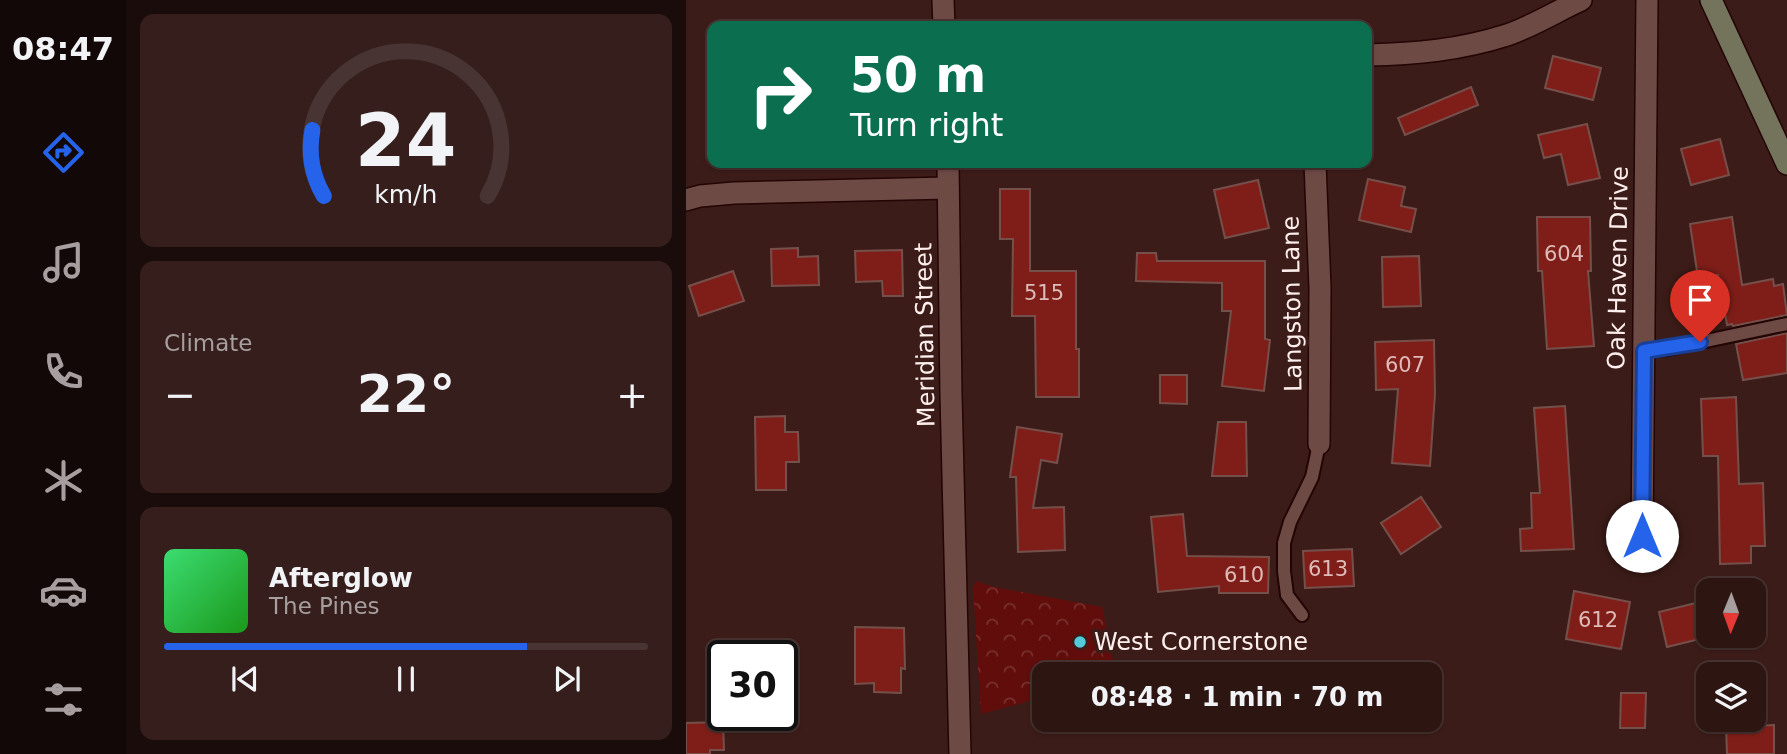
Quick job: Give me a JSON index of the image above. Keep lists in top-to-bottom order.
{
  "streets": {
    "street": ["Oak Haven Drive", "Langston Lane", "Meridian Street"]
  },
  "places": ["West Cornerstone"],
  "house_numbers": [
    "604",
    "515",
    "607",
    "613",
    "610",
    "612"
  ],
  "north": "bottom",
  "page": {
    "tabs": "08:47",
    "turn": ["50 m", "Turn right"],
    "tile": "Climate",
    "heat": ["−", "22°", "+"],
    "song": ["Afterglow", "The Pines"],
    "limit": "30",
    "trip": "08:48 · 1 min · 70 m",
    "gauge": ["24", "km/h"]
  }
}
